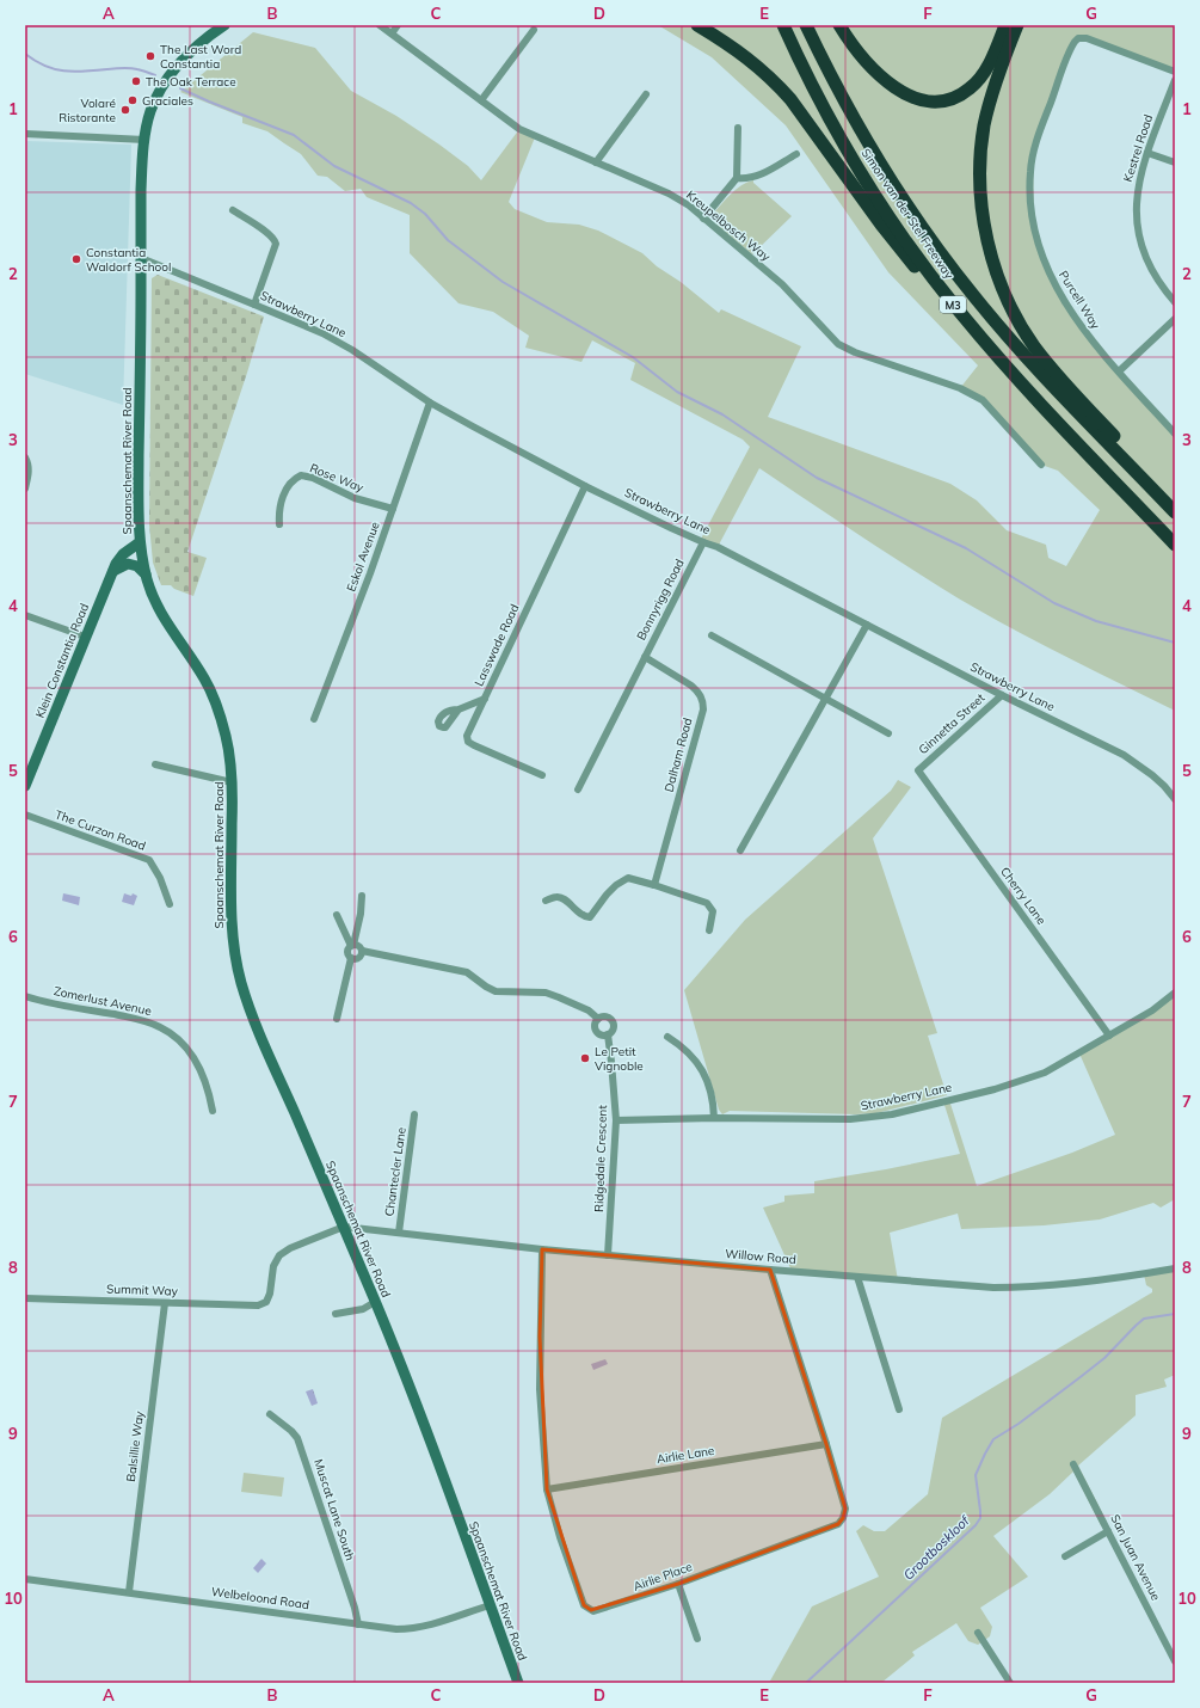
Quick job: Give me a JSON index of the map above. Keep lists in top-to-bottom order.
{
  "streets": {
    "highway": ["Simon van der Stel Freeway", "M3"],
    "main road": ["Spaanschemat River Road", "Klein Constantia Road"],
    "street": [
      "Kestrel Road",
      "Kreupelbosch Way",
      "Purcell Way",
      "Strawberry Lane",
      "Rose Way",
      "Eskol Avenue",
      "Bonnyrigg Road",
      "Lasswade Road",
      "Ginnetta Street",
      "Dalham Road",
      "The Curzon Road",
      "Cherry Lane",
      "Zomerlust Avenue",
      "Ridgedale Crescent",
      "Chantecler Lane",
      "Willow Road",
      "Summit Way",
      "Balsillie Way",
      "Airlie Lane",
      "Muscat Lane South",
      "San Juan Avenue",
      "Airlie Place",
      "Welbeloond Road"
    ]
  },
  "crossings": [
    ["Strawberry Lane", "Spaanschemat River Road"],
    ["Strawberry Lane", "Eskol Avenue"],
    ["Strawberry Lane", "Bonnyrigg Road"],
    ["Strawberry Lane", "Lasswade Road"],
    ["Strawberry Lane", "Ginnetta Street"],
    ["Strawberry Lane", "Cherry Lane"],
    ["Strawberry Lane", "Ridgedale Crescent"],
    ["Spaanschemat River Road", "Klein Constantia Road"],
    ["Spaanschemat River Road", "Willow Road"],
    ["Spaanschemat River Road", "Summit Way"],
    ["Spaanschemat River Road", "Welbeloond Road"],
    ["Rose Way", "Eskol Avenue"],
    ["Bonnyrigg Road", "Dalham Road"],
    ["Ginnetta Street", "Cherry Lane"],
    ["Ridgedale Crescent", "Willow Road"],
    ["Chantecler Lane", "Willow Road"],
    ["Willow Road", "Summit Way"],
    ["Willow Road", "Airlie Place"],
    ["Summit Way", "Balsillie Way"],
    ["Balsillie Way", "Welbeloond Road"],
    ["Airlie Lane", "Airlie Place"],
    ["Muscat Lane South", "Welbeloond Road"]
  ],
  "water": ["Grootboskloof"],
  "places": [
    "The Last Word Constantia",
    "The Oak Terrace",
    "Graciales",
    "Volaré Ristorante",
    "Constantia Waldorf School",
    "Le Petit Vignoble"
  ],
  "grid": {
    "columns": [
      "A",
      "B",
      "C",
      "D",
      "E",
      "F",
      "G"
    ],
    "rows": [
      "1",
      "2",
      "3",
      "4",
      "5",
      "6",
      "7",
      "8",
      "9",
      "10"
    ]
  }
}
